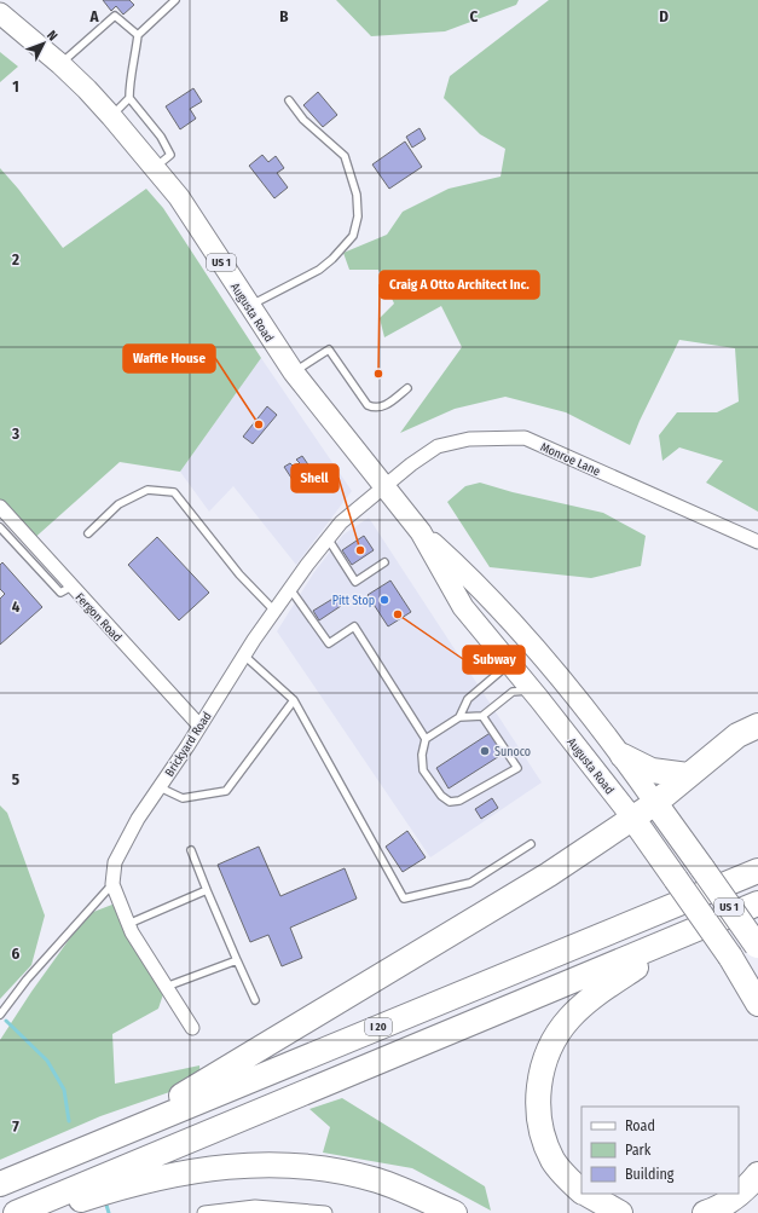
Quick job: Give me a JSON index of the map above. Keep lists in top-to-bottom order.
{
  "streets": {
    "highway": ["US 1", "Augusta Road", "I 20"],
    "street": ["Monroe Lane", "Fergon Road", "Brickyard Road"]
  },
  "crossings": [
    ["Augusta Road", "Monroe Lane"],
    ["Augusta Road", "Brickyard Road"],
    ["Monroe Lane", "Brickyard Road"],
    ["Fergon Road", "Brickyard Road"]
  ],
  "places": [
    "Craig A Otto Architect Inc.",
    "Waffle House",
    "Shell",
    "Pitt Stop",
    "Subway",
    "Sunoco"
  ],
  "legend": ["Road", "Park", "Building"],
  "north": "top right",
  "grid": {
    "columns": [
      "A",
      "B",
      "C",
      "D"
    ],
    "rows": [
      "1",
      "2",
      "3",
      "4",
      "5",
      "6",
      "7"
    ]
  }
}
